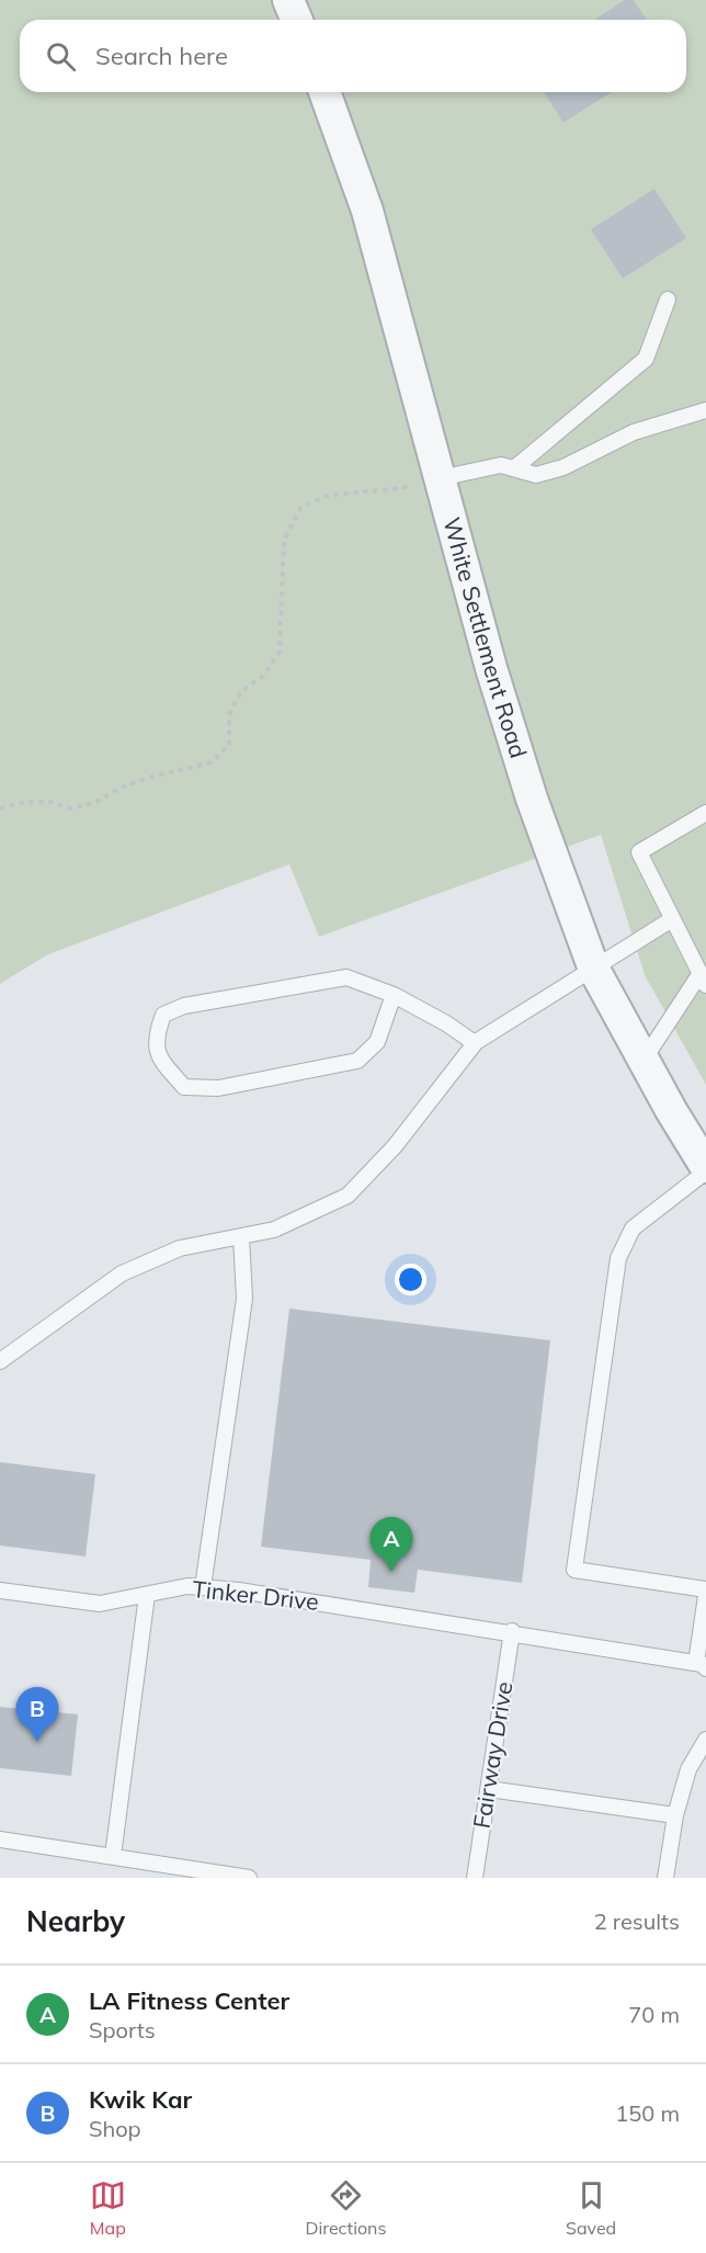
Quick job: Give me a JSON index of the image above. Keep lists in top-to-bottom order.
{
  "streets": {
    "street": ["White Settlement Road"],
    "lane": ["Tinker Drive", "Fairway Drive"]
  },
  "crossings": [
    ["Tinker Drive", "Fairway Drive"]
  ],
  "page": {
    "search": "Search here",
    "pins": ["A", "B"],
    "heading": ["Nearby", "2 results"],
    "list": [
      {
        "mark": "A",
        "name": "LA Fitness Center",
        "note": "Sports",
        "value": "70 m"
      },
      {
        "mark": "B",
        "name": "Kwik Kar",
        "note": "Shop",
        "value": "150 m"
      }
    ],
    "nav": ["Map", "Directions", "Saved"]
  }
}
